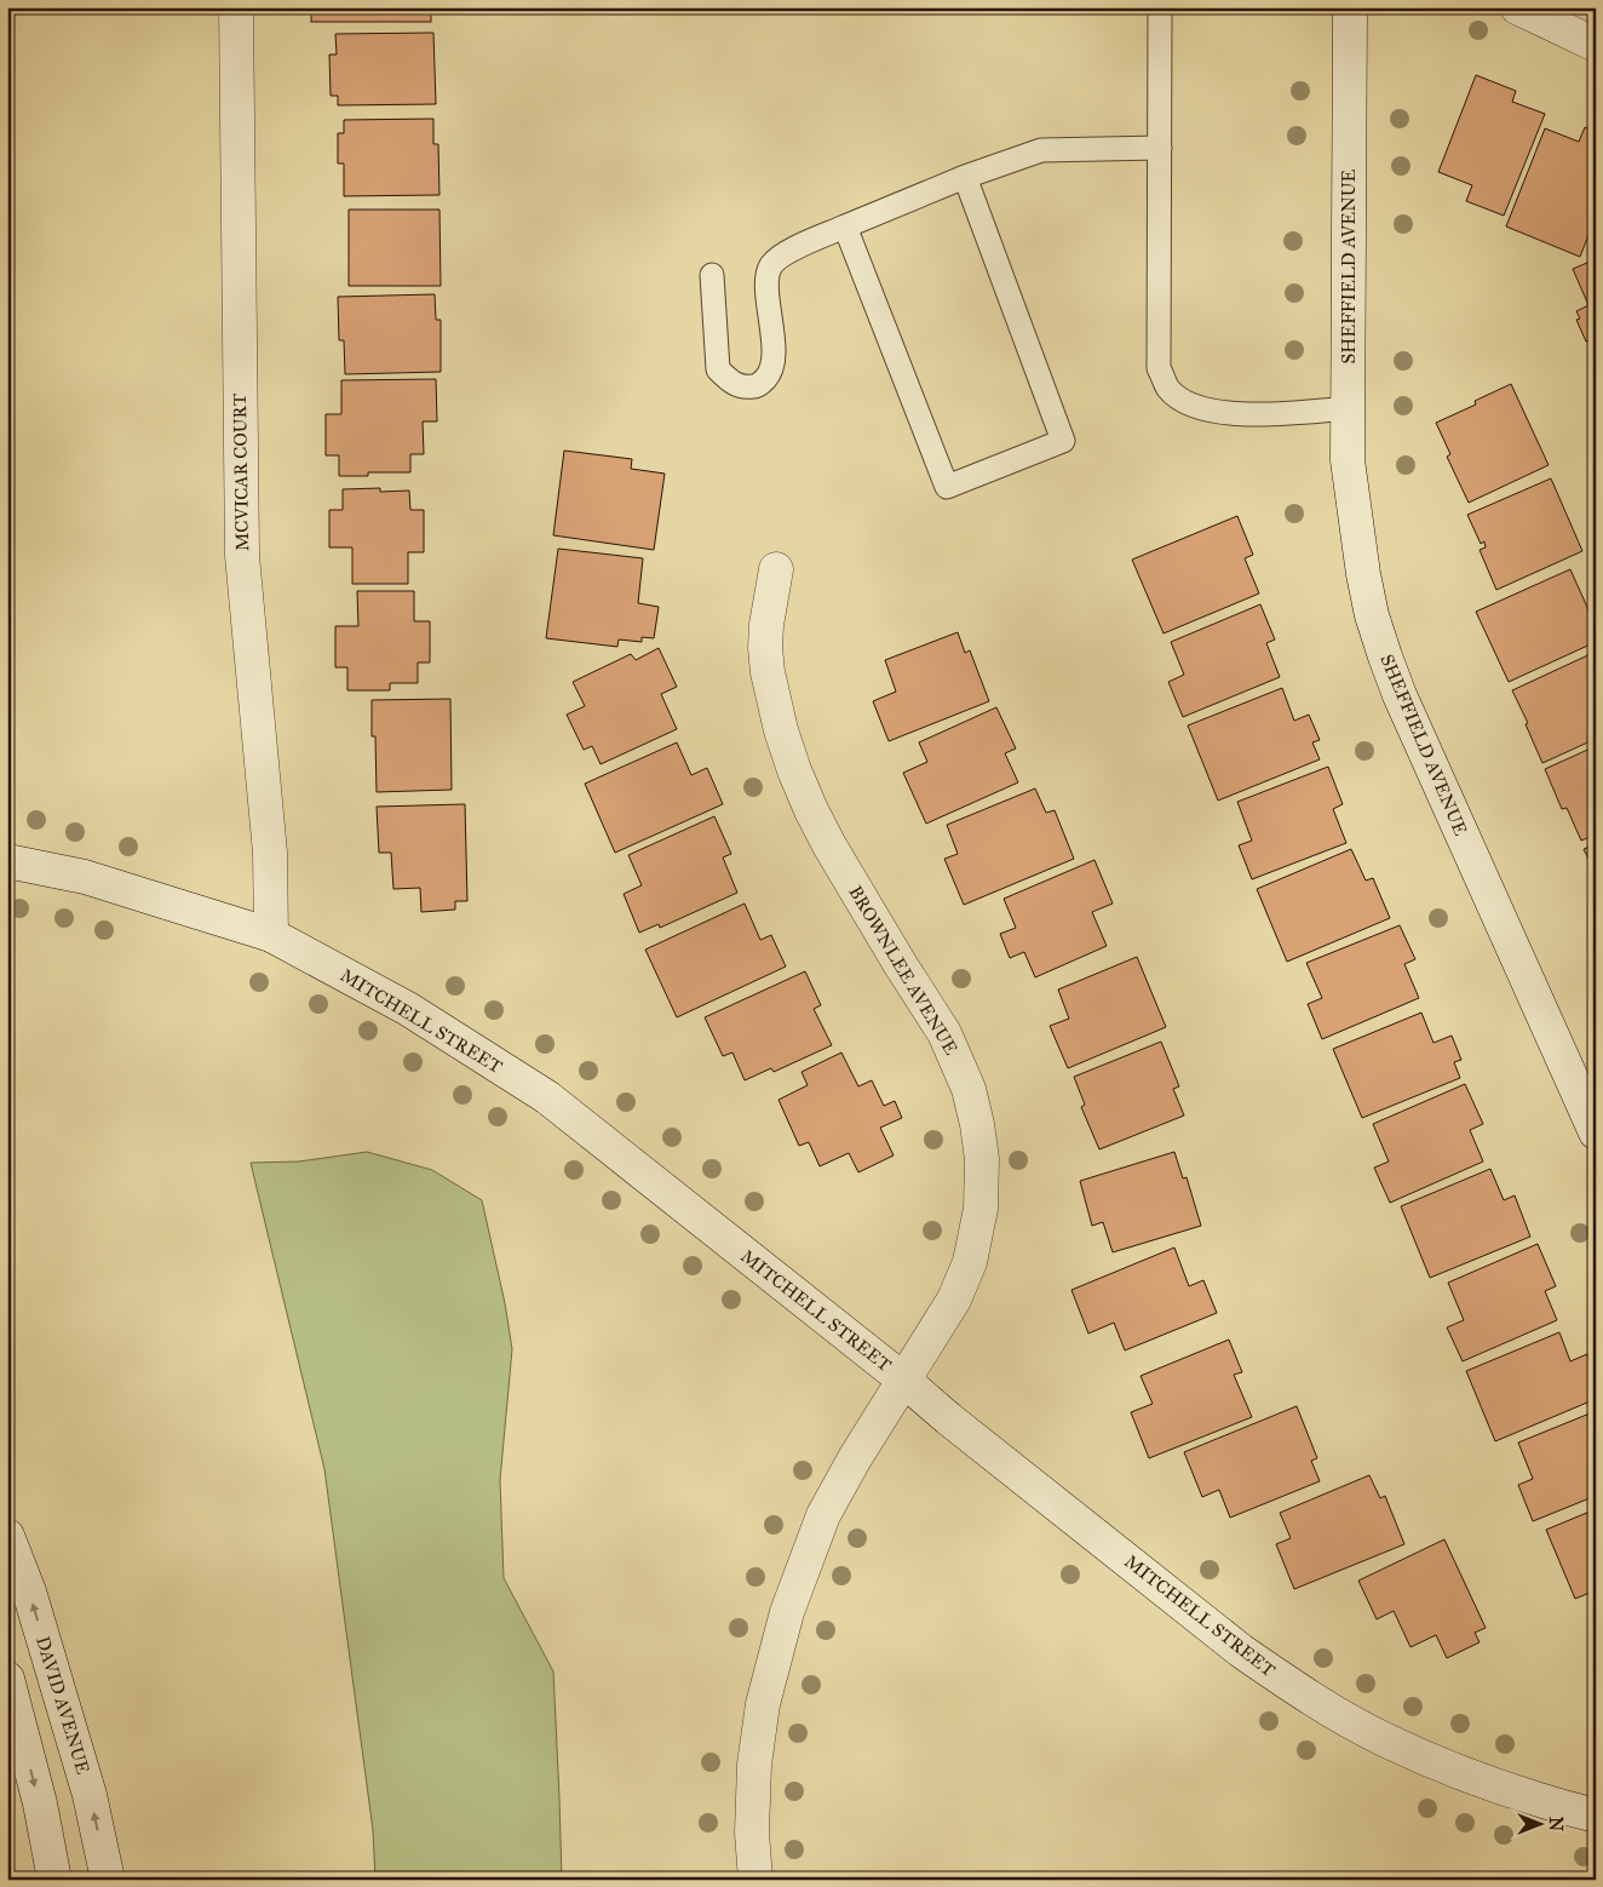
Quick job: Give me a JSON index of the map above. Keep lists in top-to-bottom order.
{
  "streets": {
    "street": [
      "SHEFFIELD AVENUE",
      "MCVICAR COURT",
      "BROWNLEE AVENUE",
      "MITCHELL STREET",
      "DAVID AVENUE"
    ]
  },
  "crossings": [
    ["MCVICAR COURT", "MITCHELL STREET"],
    ["BROWNLEE AVENUE", "MITCHELL STREET"]
  ],
  "north": "right"
}
